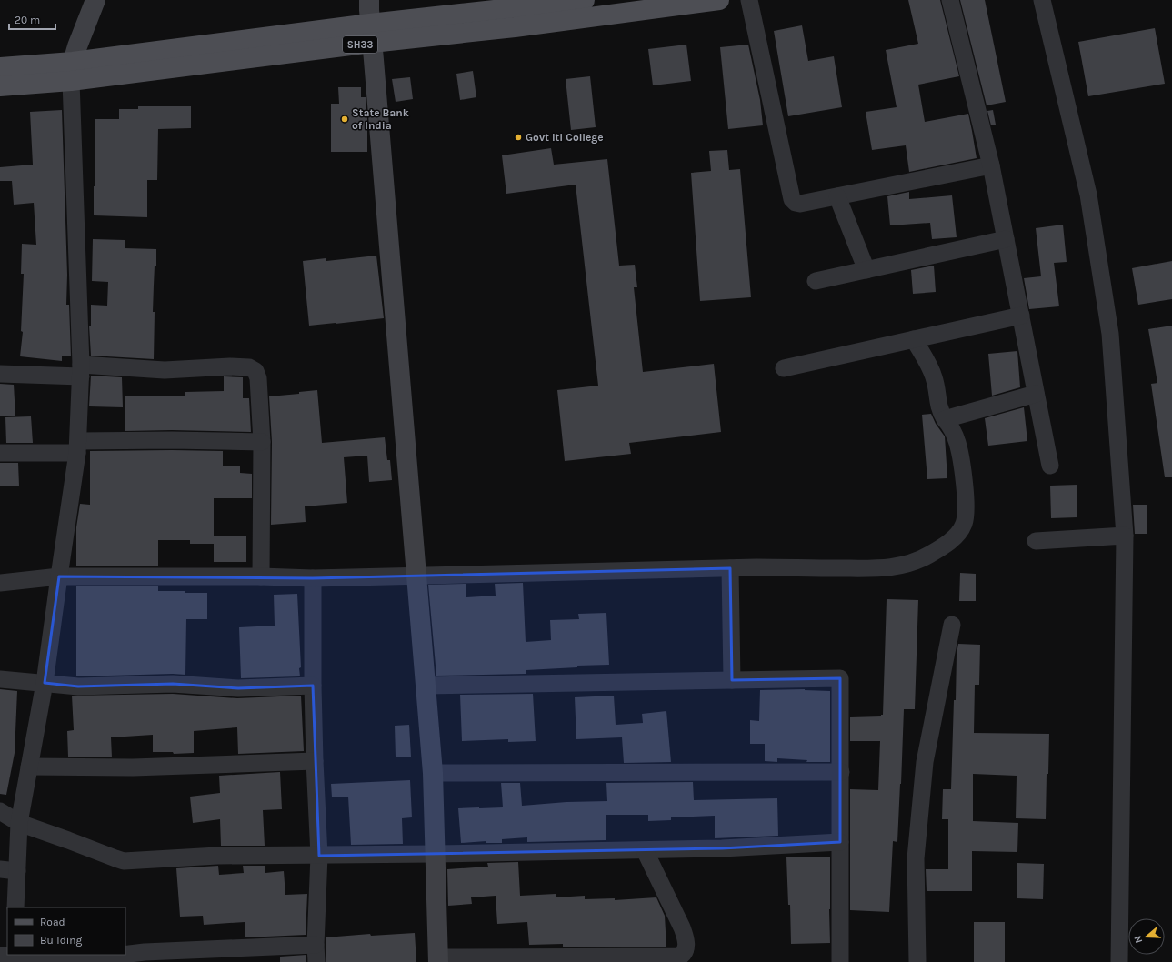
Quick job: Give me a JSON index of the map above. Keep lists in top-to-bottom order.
{
  "streets": {
    "main road": ["SH33"]
  },
  "places": ["State Bank of India", "Govt Iti College"],
  "legend": ["Road", "Building"],
  "scale_bar": "20 m",
  "north": "left"
}
